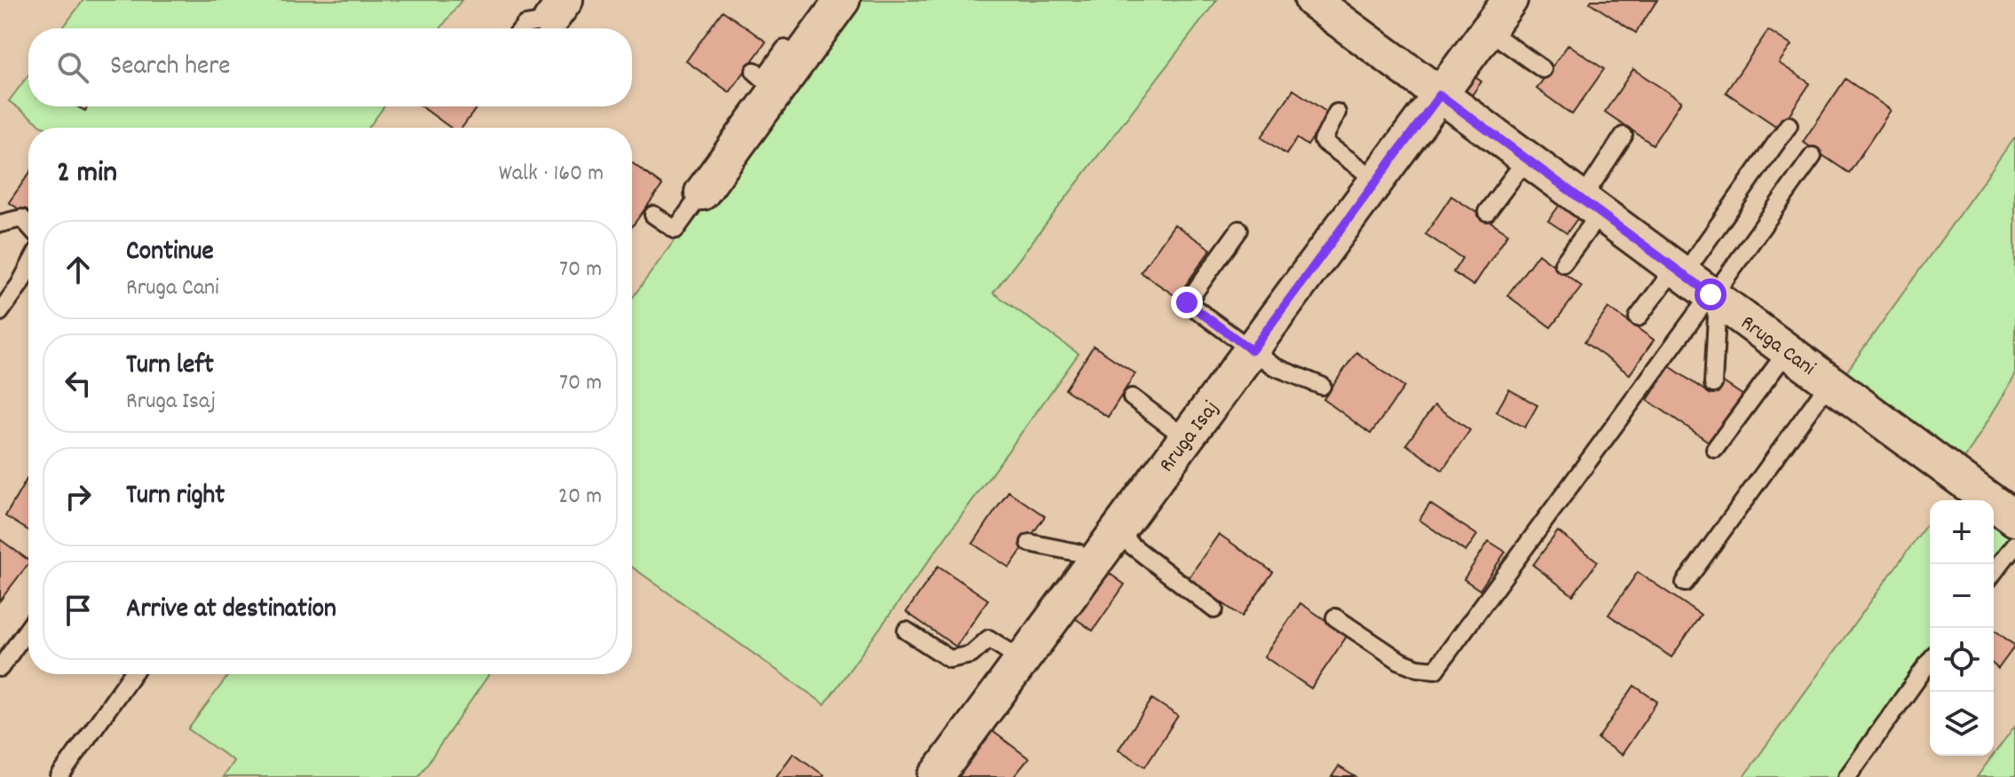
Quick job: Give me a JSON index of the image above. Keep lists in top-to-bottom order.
{
  "streets": {
    "street": ["Rruga Cani", "Rruga Isaj"]
  },
  "crossings": [
    ["Rruga Cani", "Rruga Isaj"]
  ],
  "page": {
    "search": "Search here",
    "heading": ["2 min", "Walk · 160 m"],
    "list": [
      ["Continue", "Rruga Cani", "70 m"],
      ["Turn left", "Rruga Isaj", "70 m"],
      ["Turn right", "20 m"],
      "Arrive at destination"
    ],
    "map_buttons": ["+", "−"]
  }
}
